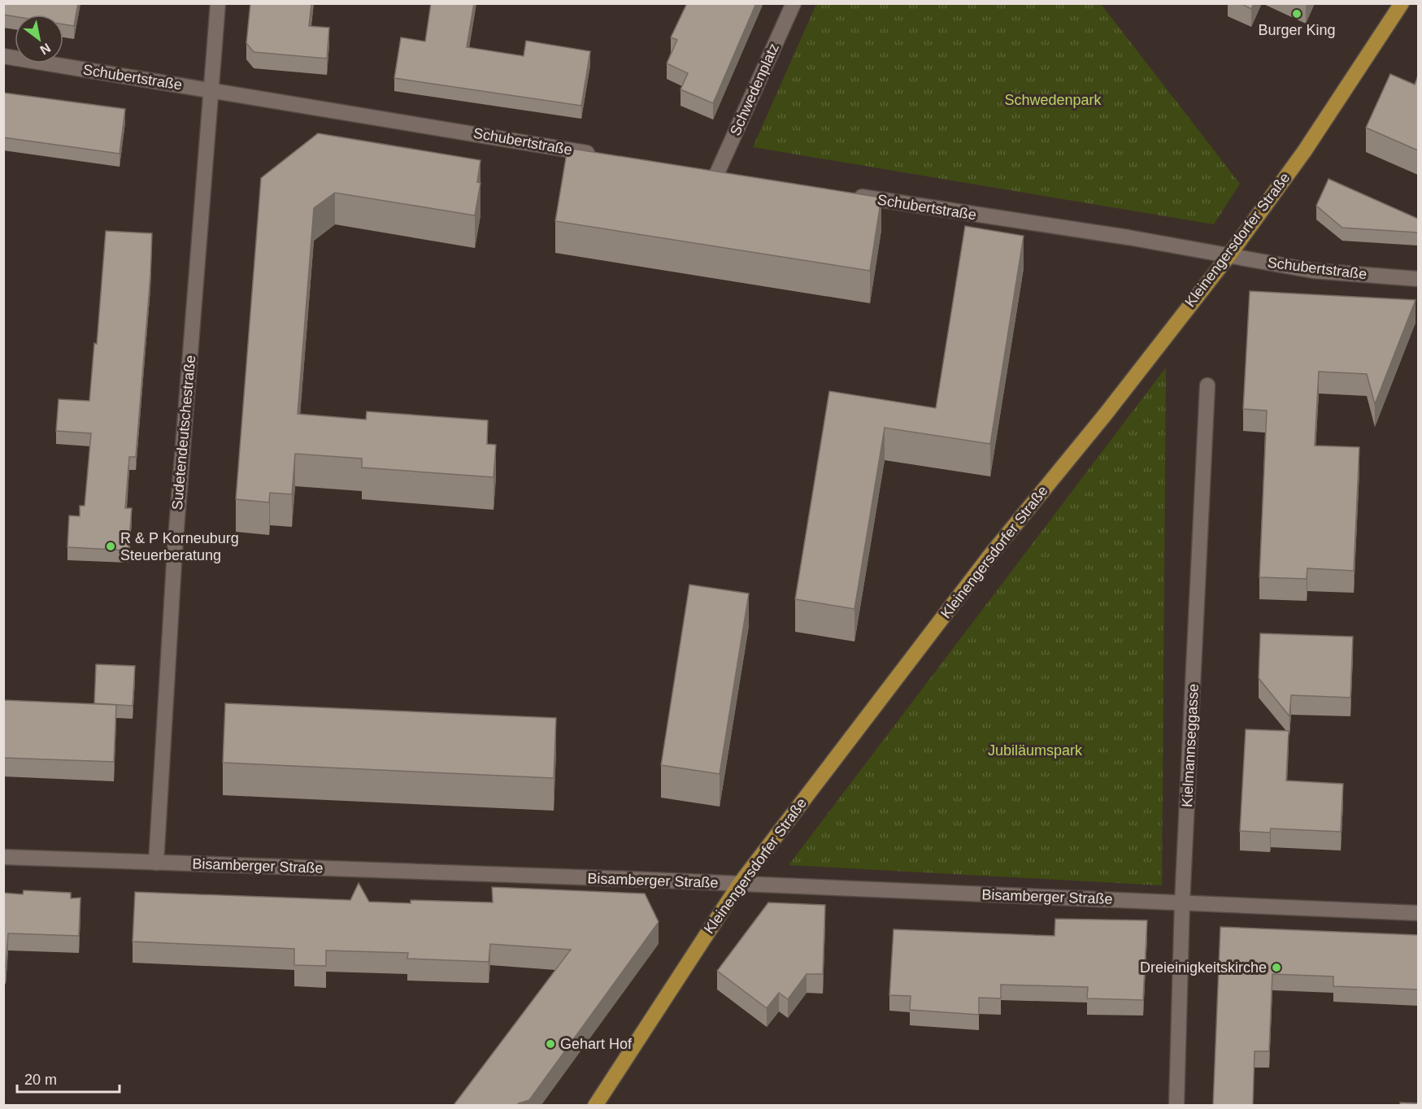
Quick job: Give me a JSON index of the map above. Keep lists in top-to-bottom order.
{
  "streets": {
    "main road": ["Kleinengersdorfer Straße"],
    "street": [
      "Schubertstraße",
      "Schwedenplatz",
      "Sudetendeutschestraße",
      "Kielmannseggasse",
      "Bisamberger Straße"
    ]
  },
  "crossings": [
    ["Schubertstraße", "Kleinengersdorfer Straße"],
    ["Schubertstraße", "Sudetendeutschestraße"],
    ["Kleinengersdorfer Straße", "Bisamberger Straße"],
    ["Sudetendeutschestraße", "Bisamberger Straße"],
    ["Kielmannseggasse", "Bisamberger Straße"]
  ],
  "parks": ["Schwedenpark", "Jubiläumspark"],
  "places": [
    "Burger King",
    "R & P Korneuburg Steuerberatung",
    "Dreieinigkeitskirche",
    "Gehart Hof"
  ],
  "scale_bar": "20 m",
  "north": "bottom right"
}
